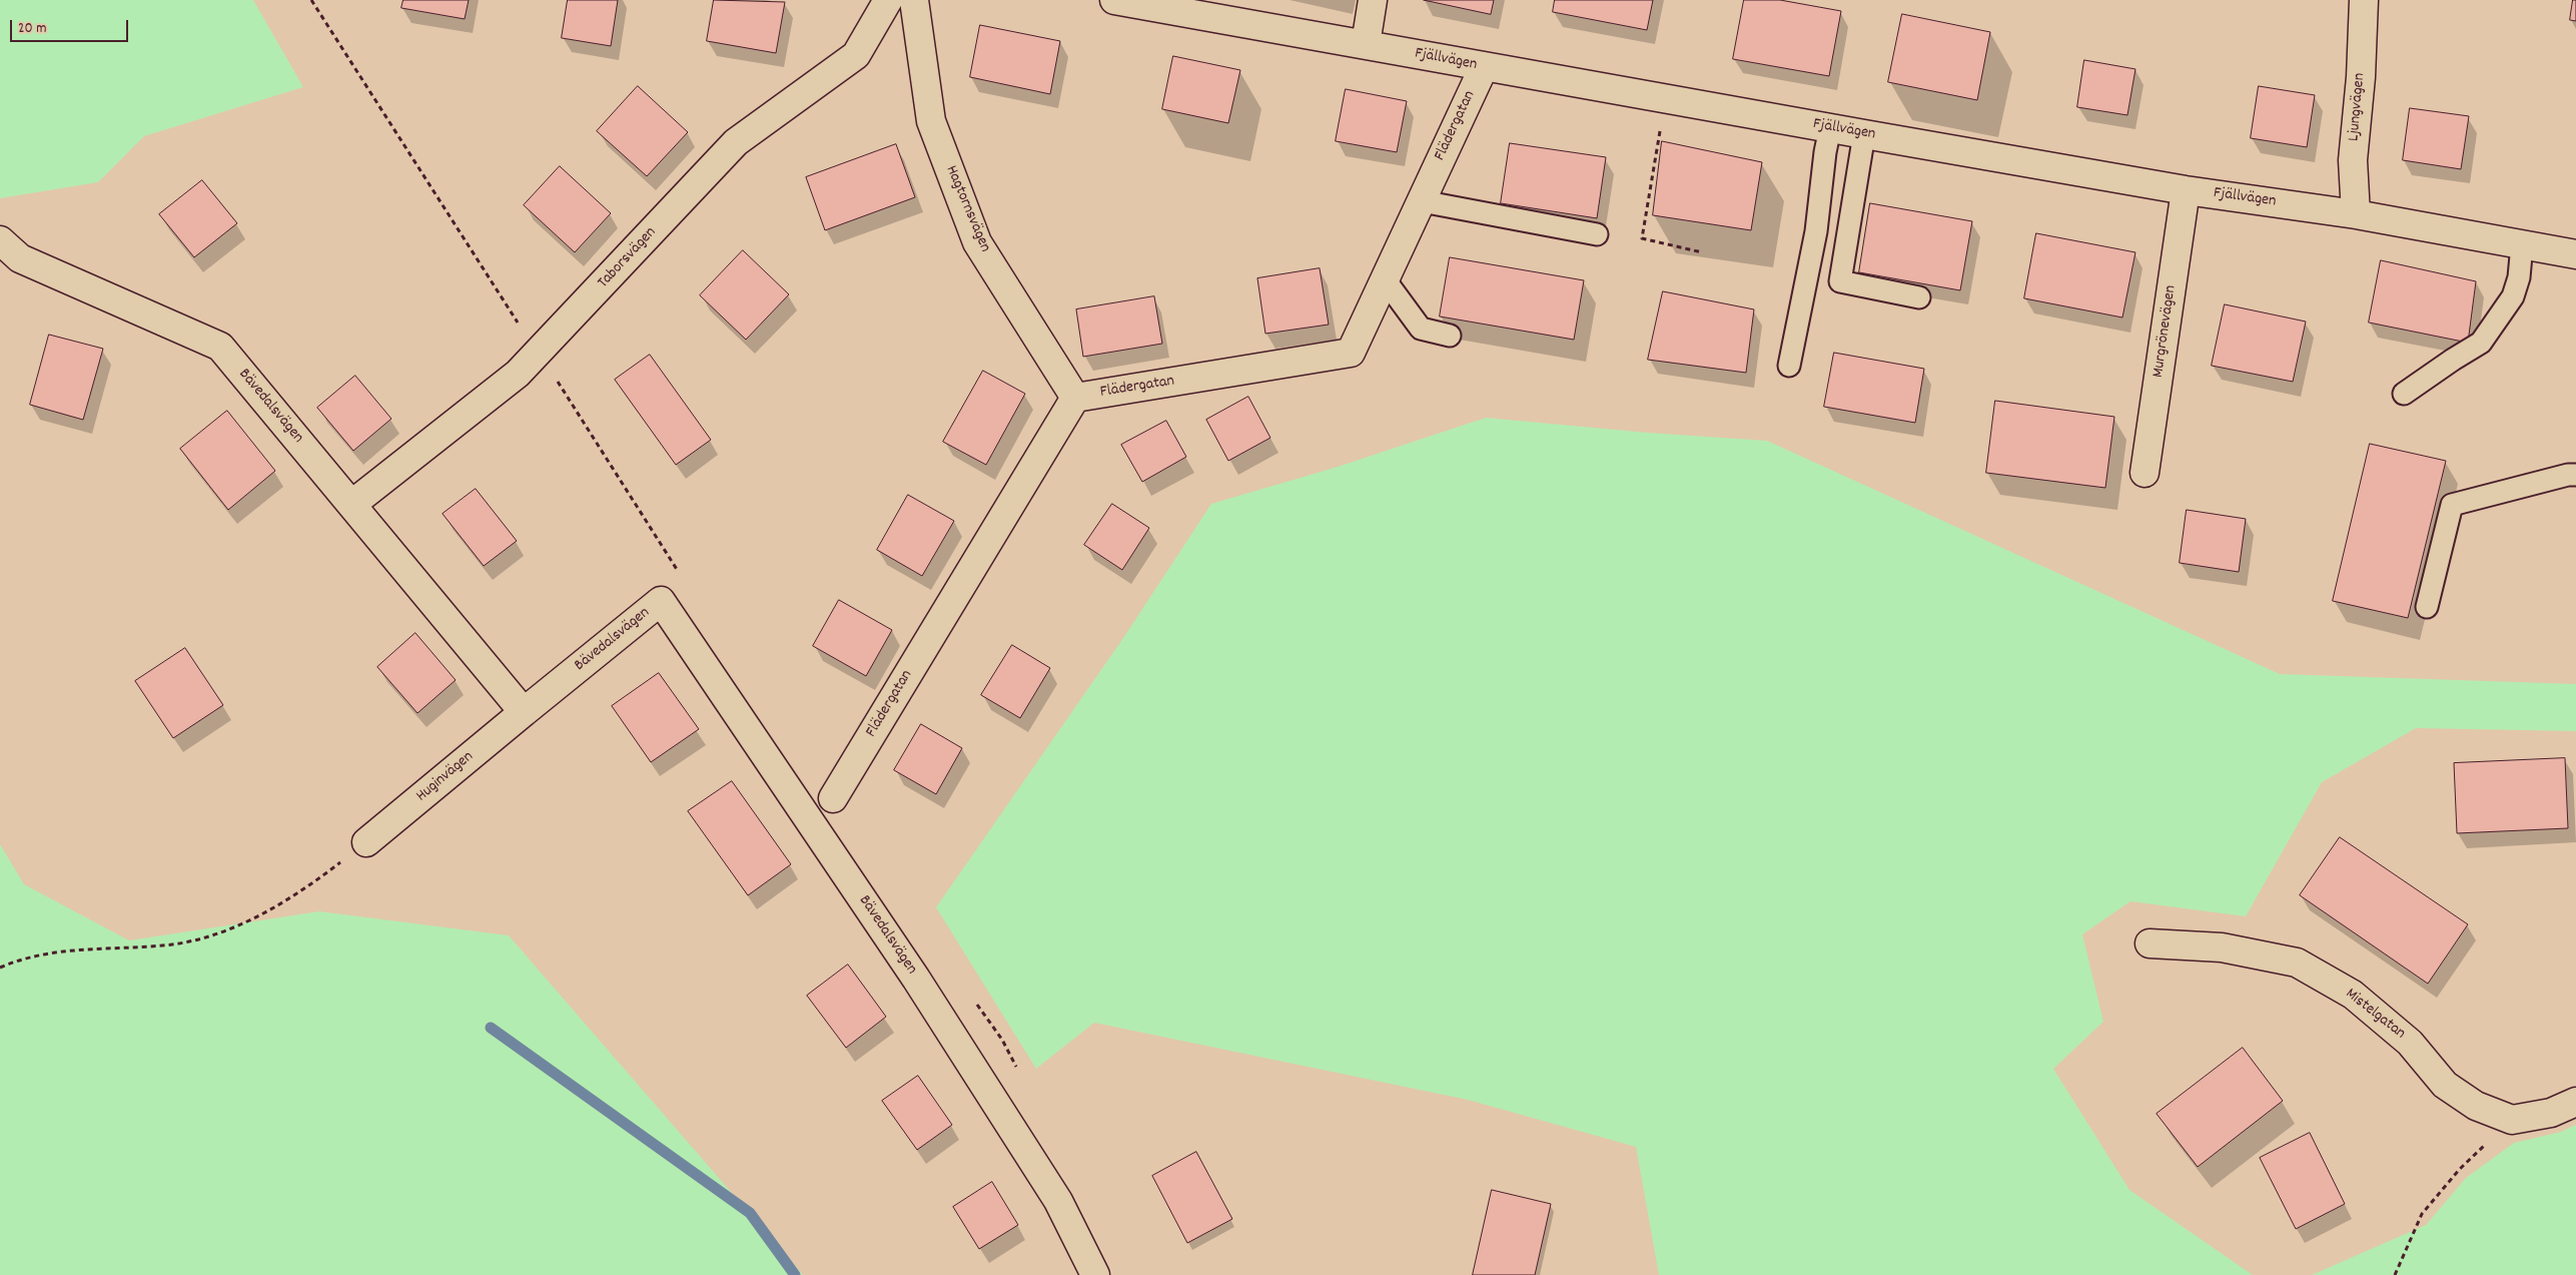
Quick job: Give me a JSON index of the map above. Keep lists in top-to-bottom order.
{
  "streets": {
    "street": [
      "Fjällvägen",
      "Ljungvägen",
      "Flädergatan",
      "Hagtornsvägen",
      "Taborsvägen",
      "Murgrönevägen",
      "Bävedalsvägen",
      "Huginvägen",
      "Mistelgatan"
    ]
  },
  "crossings": [
    ["Fjällvägen", "Ljungvägen"],
    ["Fjällvägen", "Flädergatan"],
    ["Fjällvägen", "Murgrönevägen"],
    ["Flädergatan", "Hagtornsvägen"],
    ["Taborsvägen", "Bävedalsvägen"],
    ["Bävedalsvägen", "Huginvägen"]
  ],
  "scale_bar": "20 m"
}
